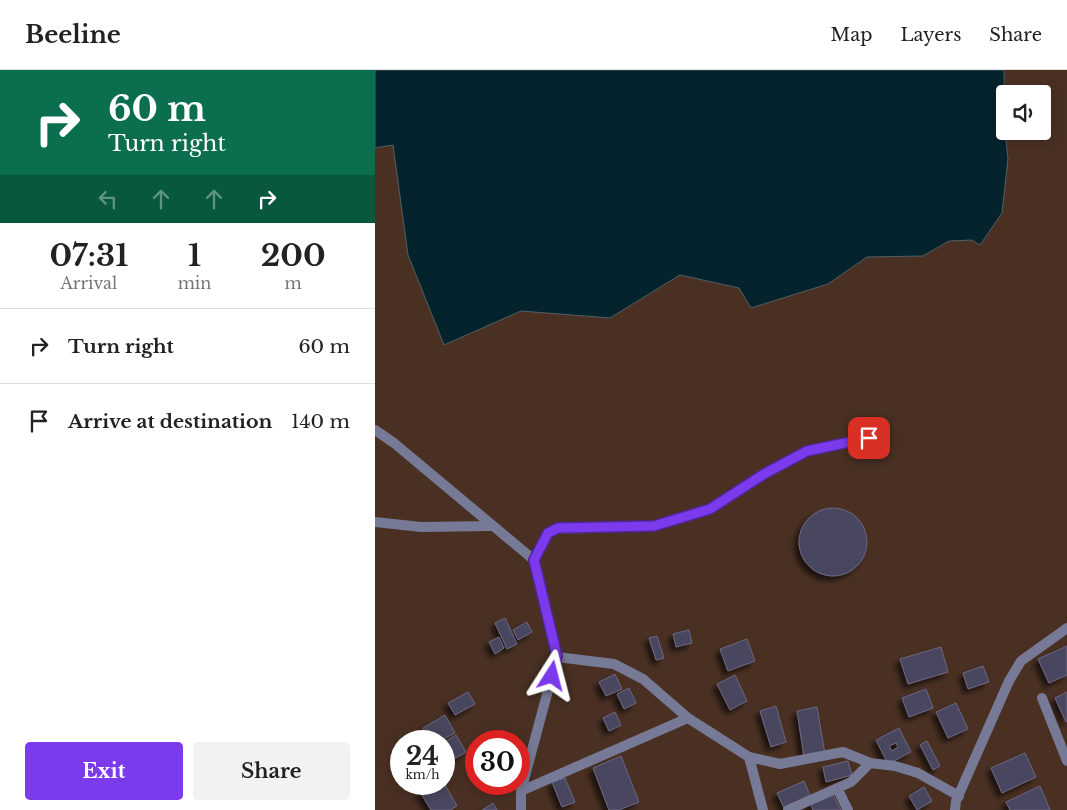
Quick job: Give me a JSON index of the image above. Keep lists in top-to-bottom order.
{
  "page": {
    "header": "Beeline",
    "nav": ["Map", "Layers", "Share"],
    "turn": ["60 m", "Turn right"],
    "eta": [
      "07:31",
      "Arrival",
      "1",
      "min",
      "200",
      "m"
    ],
    "list": [
      {
        "name": "Turn right",
        "value": "60 m"
      },
      {
        "name": "Arrive at destination",
        "value": "140 m"
      }
    ],
    "speed": "24 km/h",
    "limit": "30",
    "buttons": ["Exit", "Share"]
  }
}
